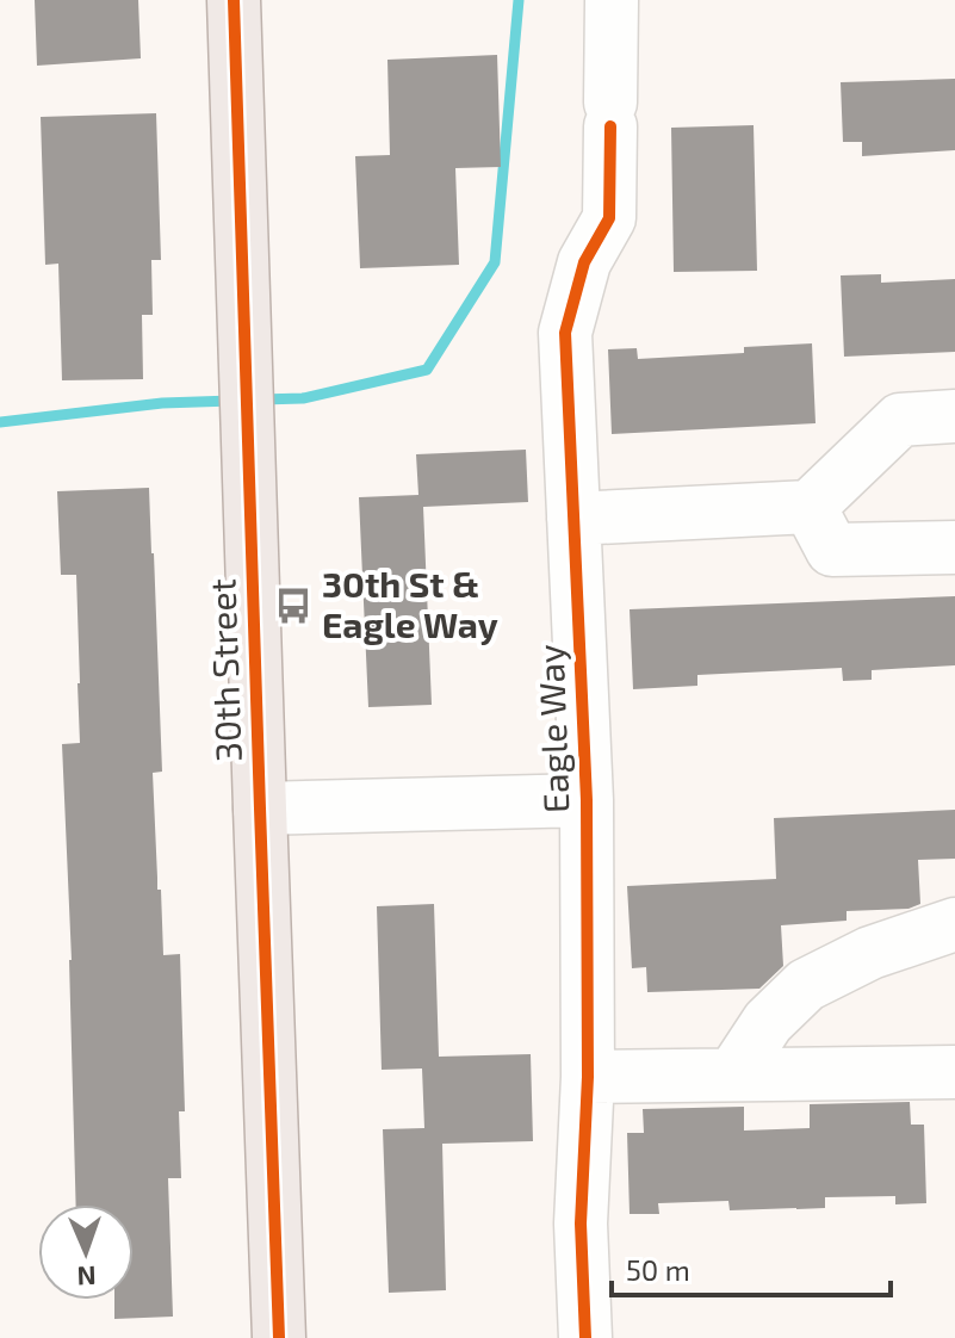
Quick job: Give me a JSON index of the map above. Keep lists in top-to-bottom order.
{
  "streets": {
    "main road": ["30th Street"],
    "street": ["Eagle Way"]
  },
  "crossings": [
    ["30th Street", "Eagle Way"]
  ],
  "places": {
    "bus stop": ["30th St & Eagle Way"]
  },
  "scale_bar": "50 m",
  "north": "bottom"
}
